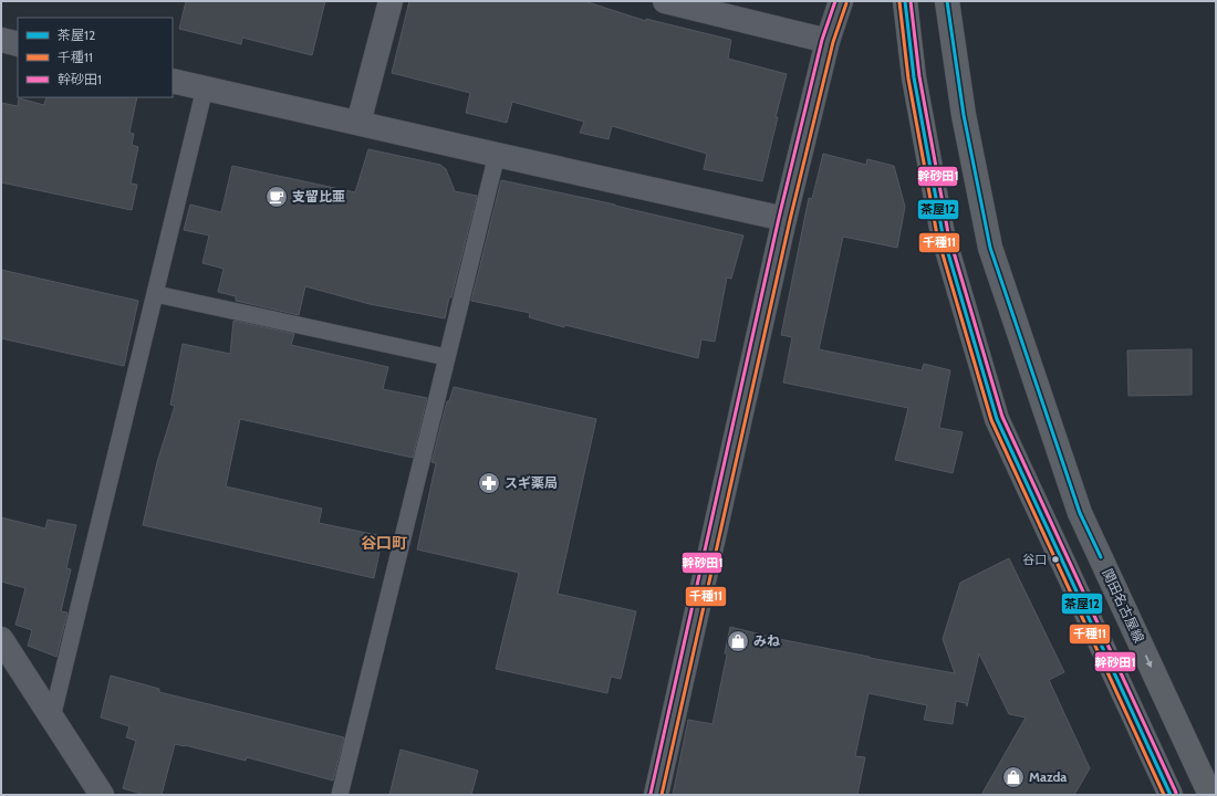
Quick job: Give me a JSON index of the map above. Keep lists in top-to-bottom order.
{
  "streets": {
    "main road": ["関田名古屋線"]
  },
  "districts": ["谷口町"],
  "places": {
    "cafe": ["支留比亜"],
    "pharmacy": ["スギ薬局"],
    "other": ["谷口"],
    "shop": ["みね", "Mazda"]
  },
  "lines": ["transit line 茶屋12", "transit line 幹砂田1", "transit line 千種11"],
  "legend": ["茶屋12", "千種11", "幹砂田1"]
}
